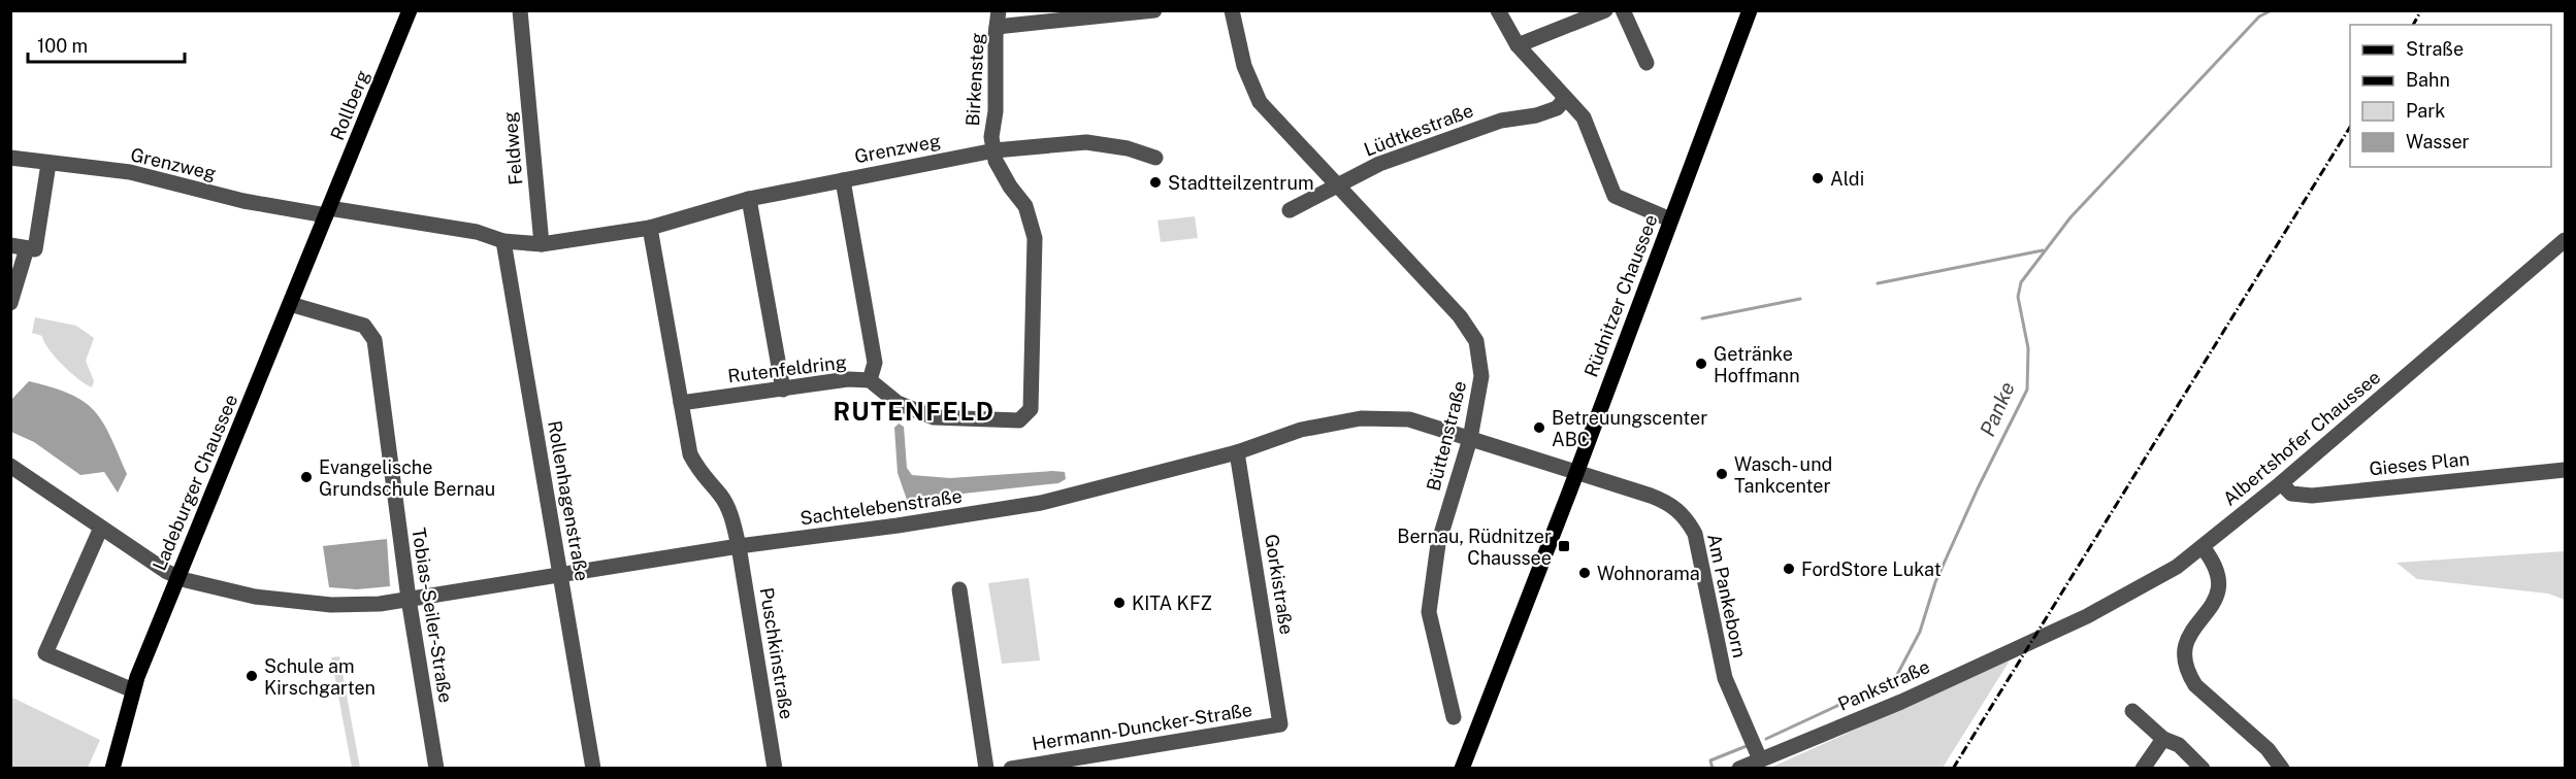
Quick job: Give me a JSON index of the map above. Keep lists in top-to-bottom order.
{
  "streets": {
    "main road": ["Rollberg", "Rüdnitzer Chaussee", "Ladeburger Chaussee"],
    "street": [
      "Birkensteg",
      "Lüdtkestraße",
      "Feldweg",
      "Grenzweg",
      "Rutenfeldring",
      "Büttenstraße",
      "Albertshofer Chaussee",
      "Gieses Plan",
      "Rollenhagenstraße",
      "Sachtelebenstraße",
      "Gorkistraße",
      "Am Pankeborn",
      "Tobias-Seiler-Straße",
      "Puschkinstraße",
      "Pankstraße",
      "Hermann-Duncker-Straße"
    ]
  },
  "crossings": [
    ["Birkensteg", "Grenzweg"],
    ["Birkensteg", "Rutenfeldring"],
    ["Rollberg", "Grenzweg"],
    ["Rollberg", "Ladeburger Chaussee"],
    ["Lüdtkestraße", "Büttenstraße"],
    ["Feldweg", "Grenzweg"],
    ["Grenzweg", "Rutenfeldring"],
    ["Grenzweg", "Ladeburger Chaussee"],
    ["Grenzweg", "Rollenhagenstraße"],
    ["Rüdnitzer Chaussee", "Sachtelebenstraße"],
    ["Rüdnitzer Chaussee", "Am Pankeborn"],
    ["Büttenstraße", "Sachtelebenstraße"],
    ["Albertshofer Chaussee", "Gieses Plan"],
    ["Albertshofer Chaussee", "Pankstraße"],
    ["Ladeburger Chaussee", "Sachtelebenstraße"],
    ["Ladeburger Chaussee", "Tobias-Seiler-Straße"],
    ["Rollenhagenstraße", "Sachtelebenstraße"],
    ["Sachtelebenstraße", "Gorkistraße"],
    ["Sachtelebenstraße", "Am Pankeborn"],
    ["Sachtelebenstraße", "Tobias-Seiler-Straße"],
    ["Sachtelebenstraße", "Puschkinstraße"],
    ["Gorkistraße", "Hermann-Duncker-Straße"],
    ["Am Pankeborn", "Pankstraße"]
  ],
  "districts": ["RUTENFELD"],
  "water": ["Panke"],
  "places": {
    "other": [
      "Aldi",
      "Stadtteilzentrum",
      "Getränke Hoffmann",
      "Betreuungscenter ABC",
      "Wasch- und Tankcenter",
      "Evangelische Grundschule Bernau",
      "FordStore Lukat",
      "Wohnorama",
      "KITA KFZ",
      "Schule am Kirschgarten"
    ],
    "transit": ["Bernau, Rüdnitzer Chaussee"]
  },
  "legend": [
    "Straße",
    "Bahn",
    "Park",
    "Wasser"
  ],
  "scale_bar": "100 m"
}
